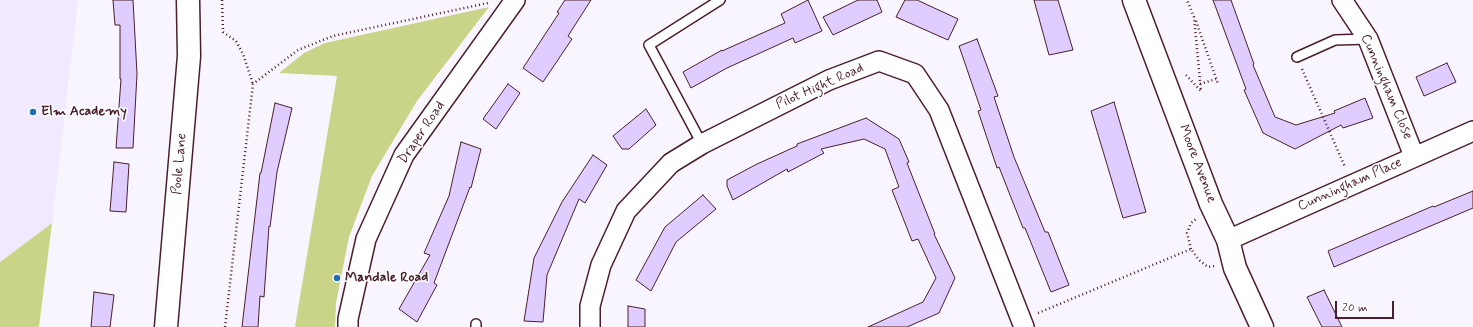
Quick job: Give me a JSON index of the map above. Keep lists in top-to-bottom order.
{
  "streets": {
    "street": [
      "Pilot Hight Road",
      "Cunningham Close",
      "Draper Road",
      "Poole Lane",
      "Moore Avenue",
      "Cunningham Place"
    ]
  },
  "crossings": [
    ["Cunningham Close", "Cunningham Place"],
    ["Moore Avenue", "Cunningham Place"]
  ],
  "places": ["Elm Academy", "Mandale Road"],
  "scale_bar": "20 m"
}
